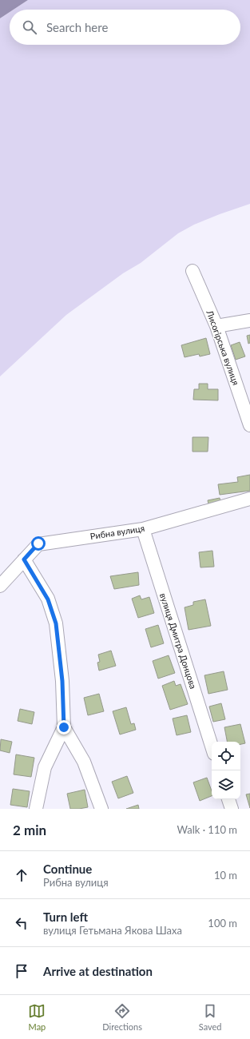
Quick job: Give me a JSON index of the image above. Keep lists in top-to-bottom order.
{
  "streets": {
    "street": ["Лисогірська вулиця", "Рибна вулиця", "вулиця Дмитра Донцова"]
  },
  "crossings": [
    ["Рибна вулиця", "вулиця Дмитра Донцова"]
  ],
  "page": {
    "search": "Search here",
    "heading": ["2 min", "Walk · 110 m"],
    "list": [
      ["Continue", "Рибна вулиця", "10 m"],
      ["Turn left", "вулиця Гетьмана Якова Шаха", "100 m"],
      "Arrive at destination"
    ],
    "nav": ["Map", "Directions", "Saved"]
  }
}
